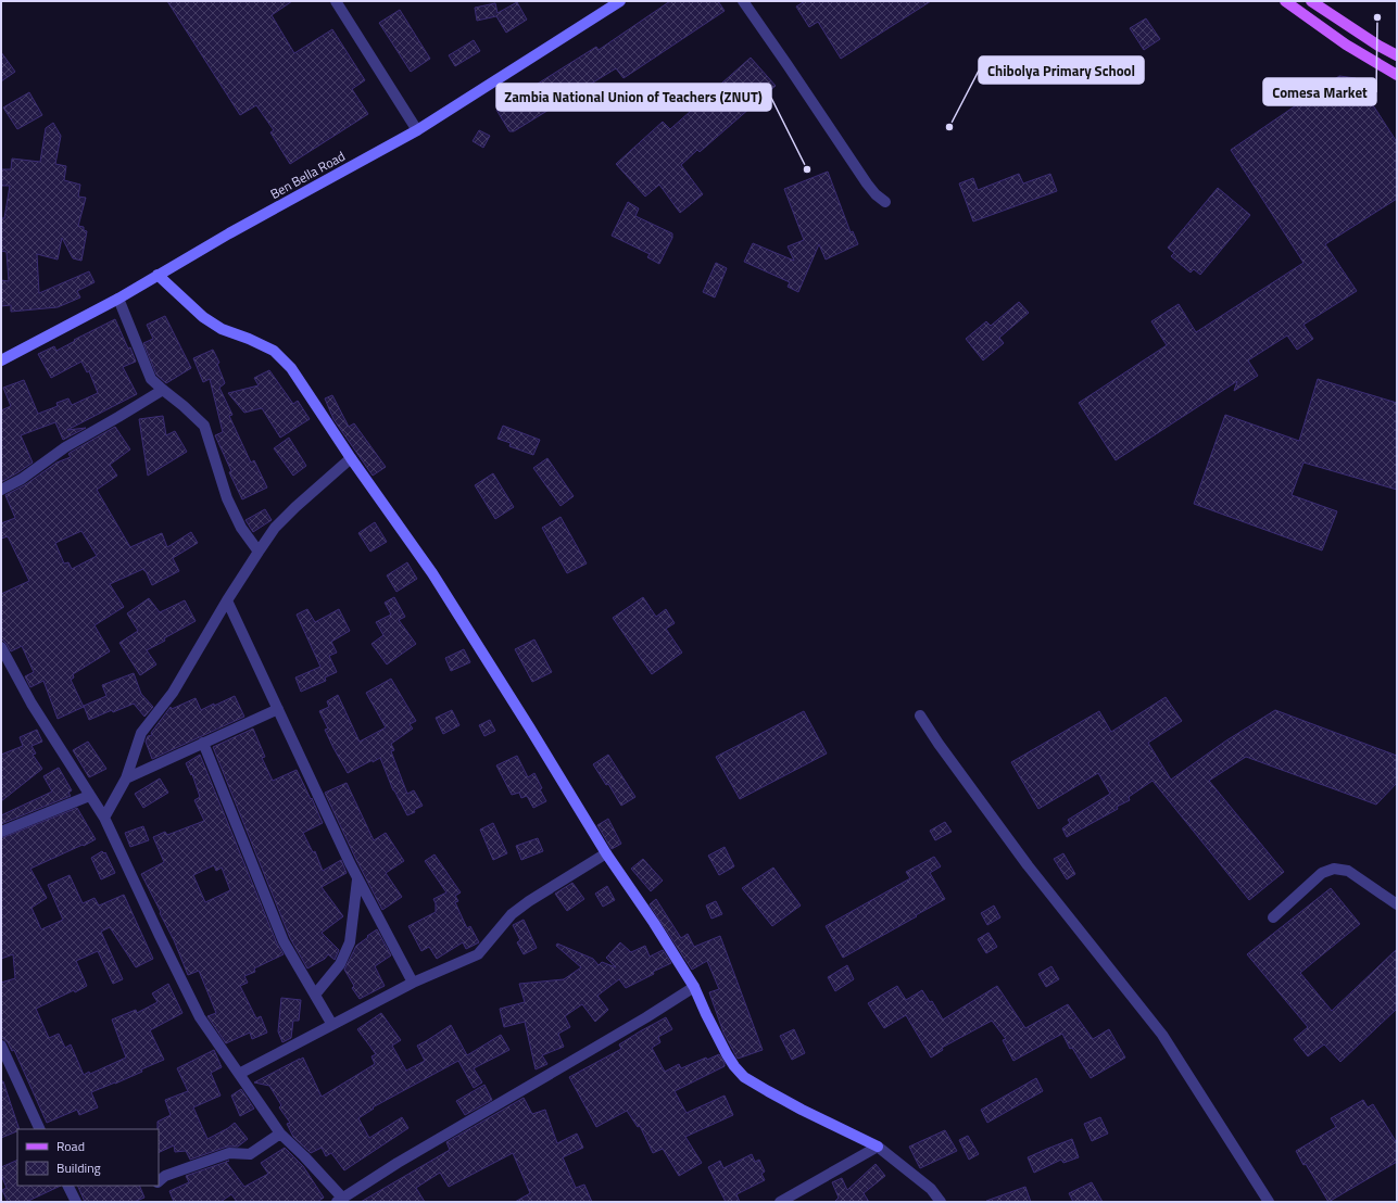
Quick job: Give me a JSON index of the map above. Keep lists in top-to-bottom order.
{
  "streets": {
    "street": ["Ben Bella Road"]
  },
  "places": ["Comesa Market", "Chibolya Primary School", "Zambia National Union of Teachers (ZNUT)"],
  "legend": ["Road", "Building"]
}
